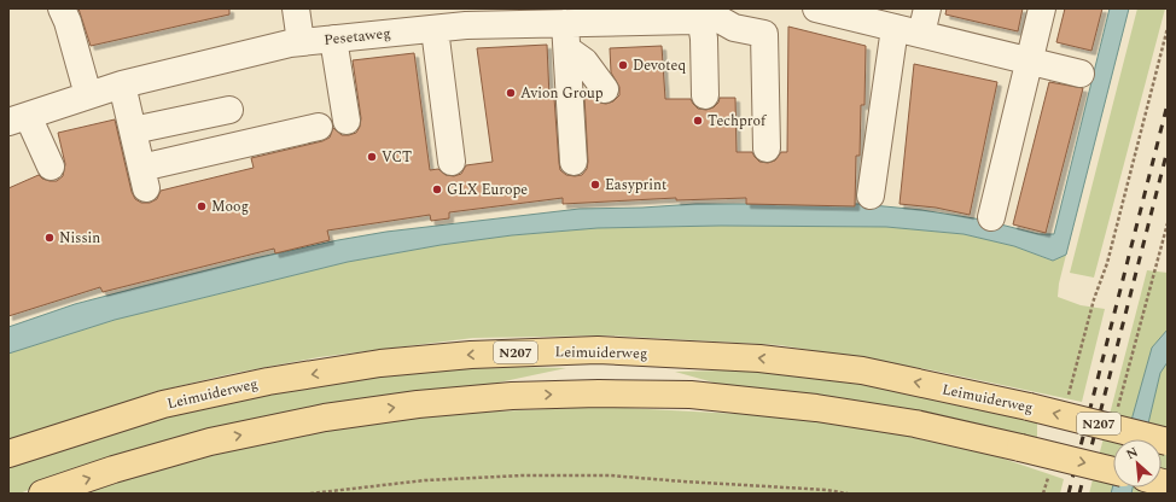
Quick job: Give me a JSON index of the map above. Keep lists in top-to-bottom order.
{
  "streets": {
    "main road": ["N207", "Leimuiderweg"],
    "street": ["Pesetaweg"]
  },
  "places": [
    "Devoteq",
    "Avion Group",
    "Techprof",
    "VCT",
    "Easyprint",
    "GLX Europe",
    "Moog",
    "Nissin"
  ],
  "north": "top left"
}
